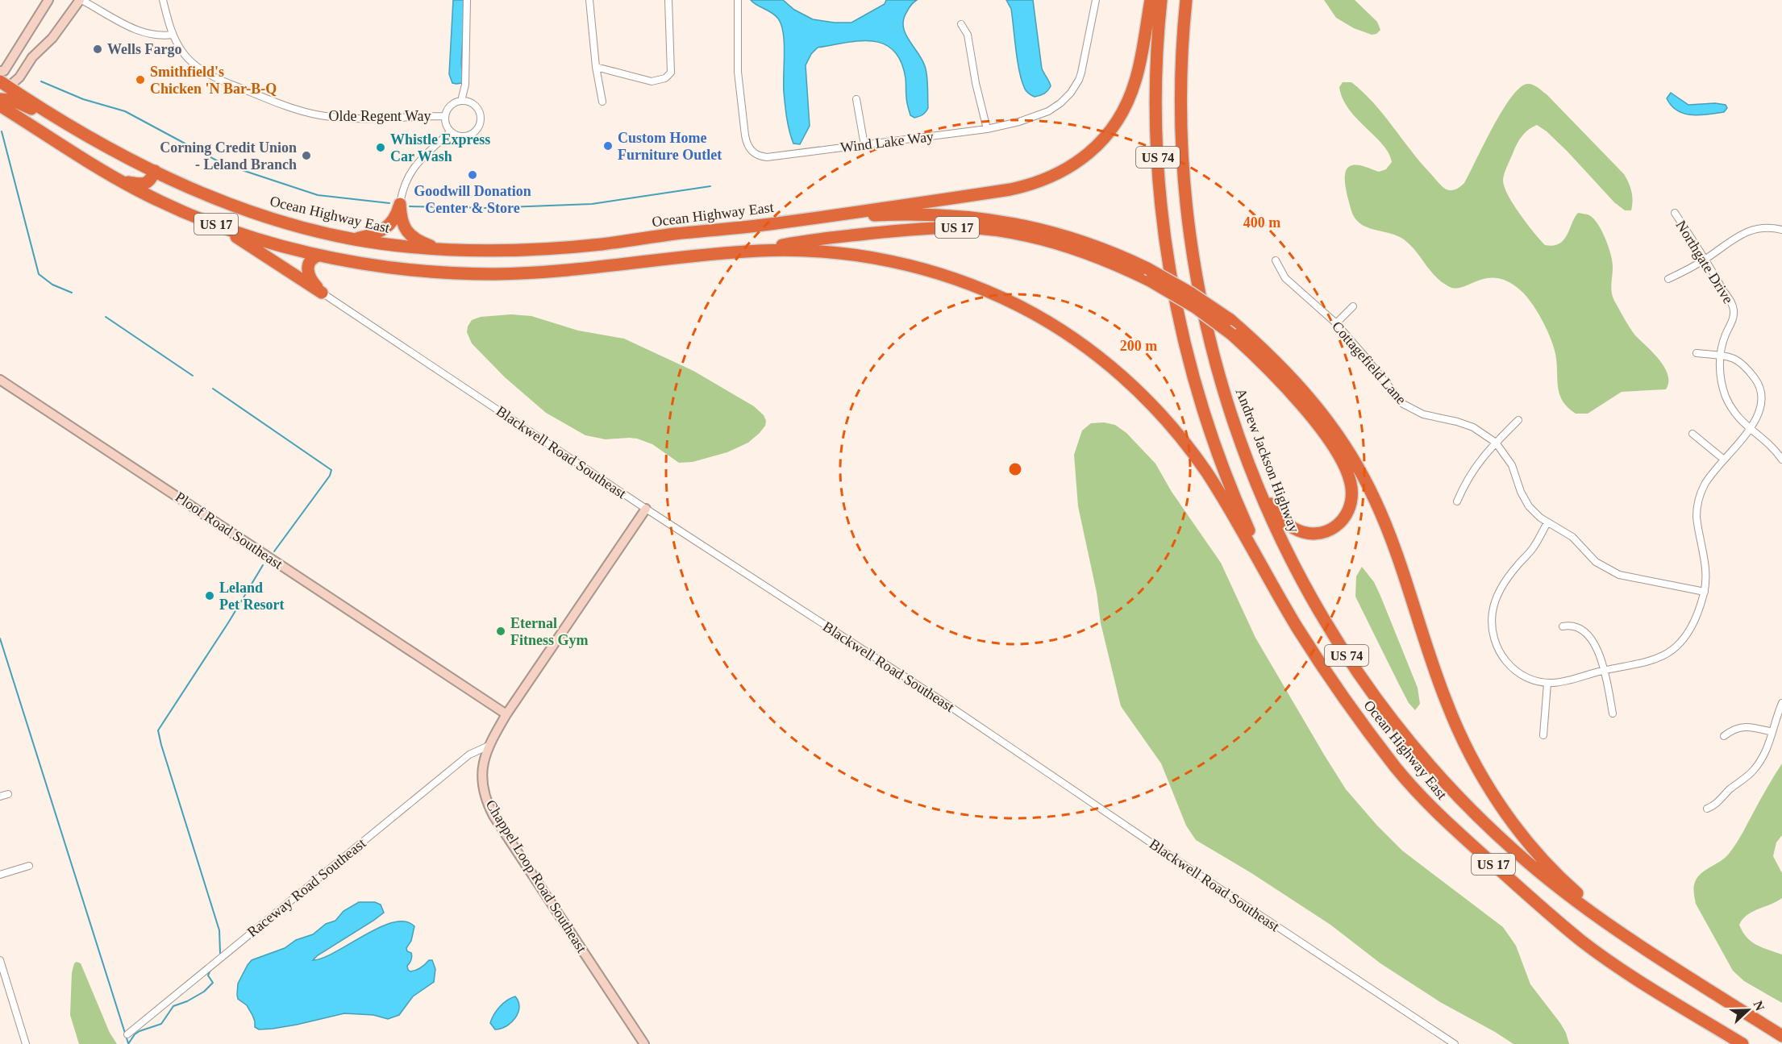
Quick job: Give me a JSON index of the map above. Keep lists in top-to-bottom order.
{
  "streets": {
    "highway": [
      "US 74",
      "Ocean Highway East",
      "US 17",
      "Andrew Jackson Highway"
    ],
    "street": [
      "Olde Regent Way",
      "Wind Lake Way",
      "Northgate Drive",
      "Cottagefield Lane",
      "Blackwell Road Southeast",
      "Ploof Road Southeast",
      "Chappel Loop Road Southeast",
      "Raceway Road Southeast"
    ]
  },
  "crossings": [
    ["US 74", "Ocean Highway East"],
    ["Ocean Highway East", "US 17"],
    ["US 17", "Andrew Jackson Highway"],
    ["Blackwell Road Southeast", "Chappel Loop Road Southeast"],
    ["Ploof Road Southeast", "Chappel Loop Road Southeast"],
    ["Chappel Loop Road Southeast", "Raceway Road Southeast"]
  ],
  "places": [
    "Wells Fargo",
    "Smithfield's Chicken 'N Bar-B-Q",
    "Custom Home Furniture Outlet",
    "Whistle Express Car Wash",
    "Corning Credit Union - Leland Branch",
    "Goodwill Donation Center & Store",
    "Leland Pet Resort",
    "Eternal Fitness Gym"
  ],
  "north": "right",
  "rings": ["400 m", "200 m"]
}
